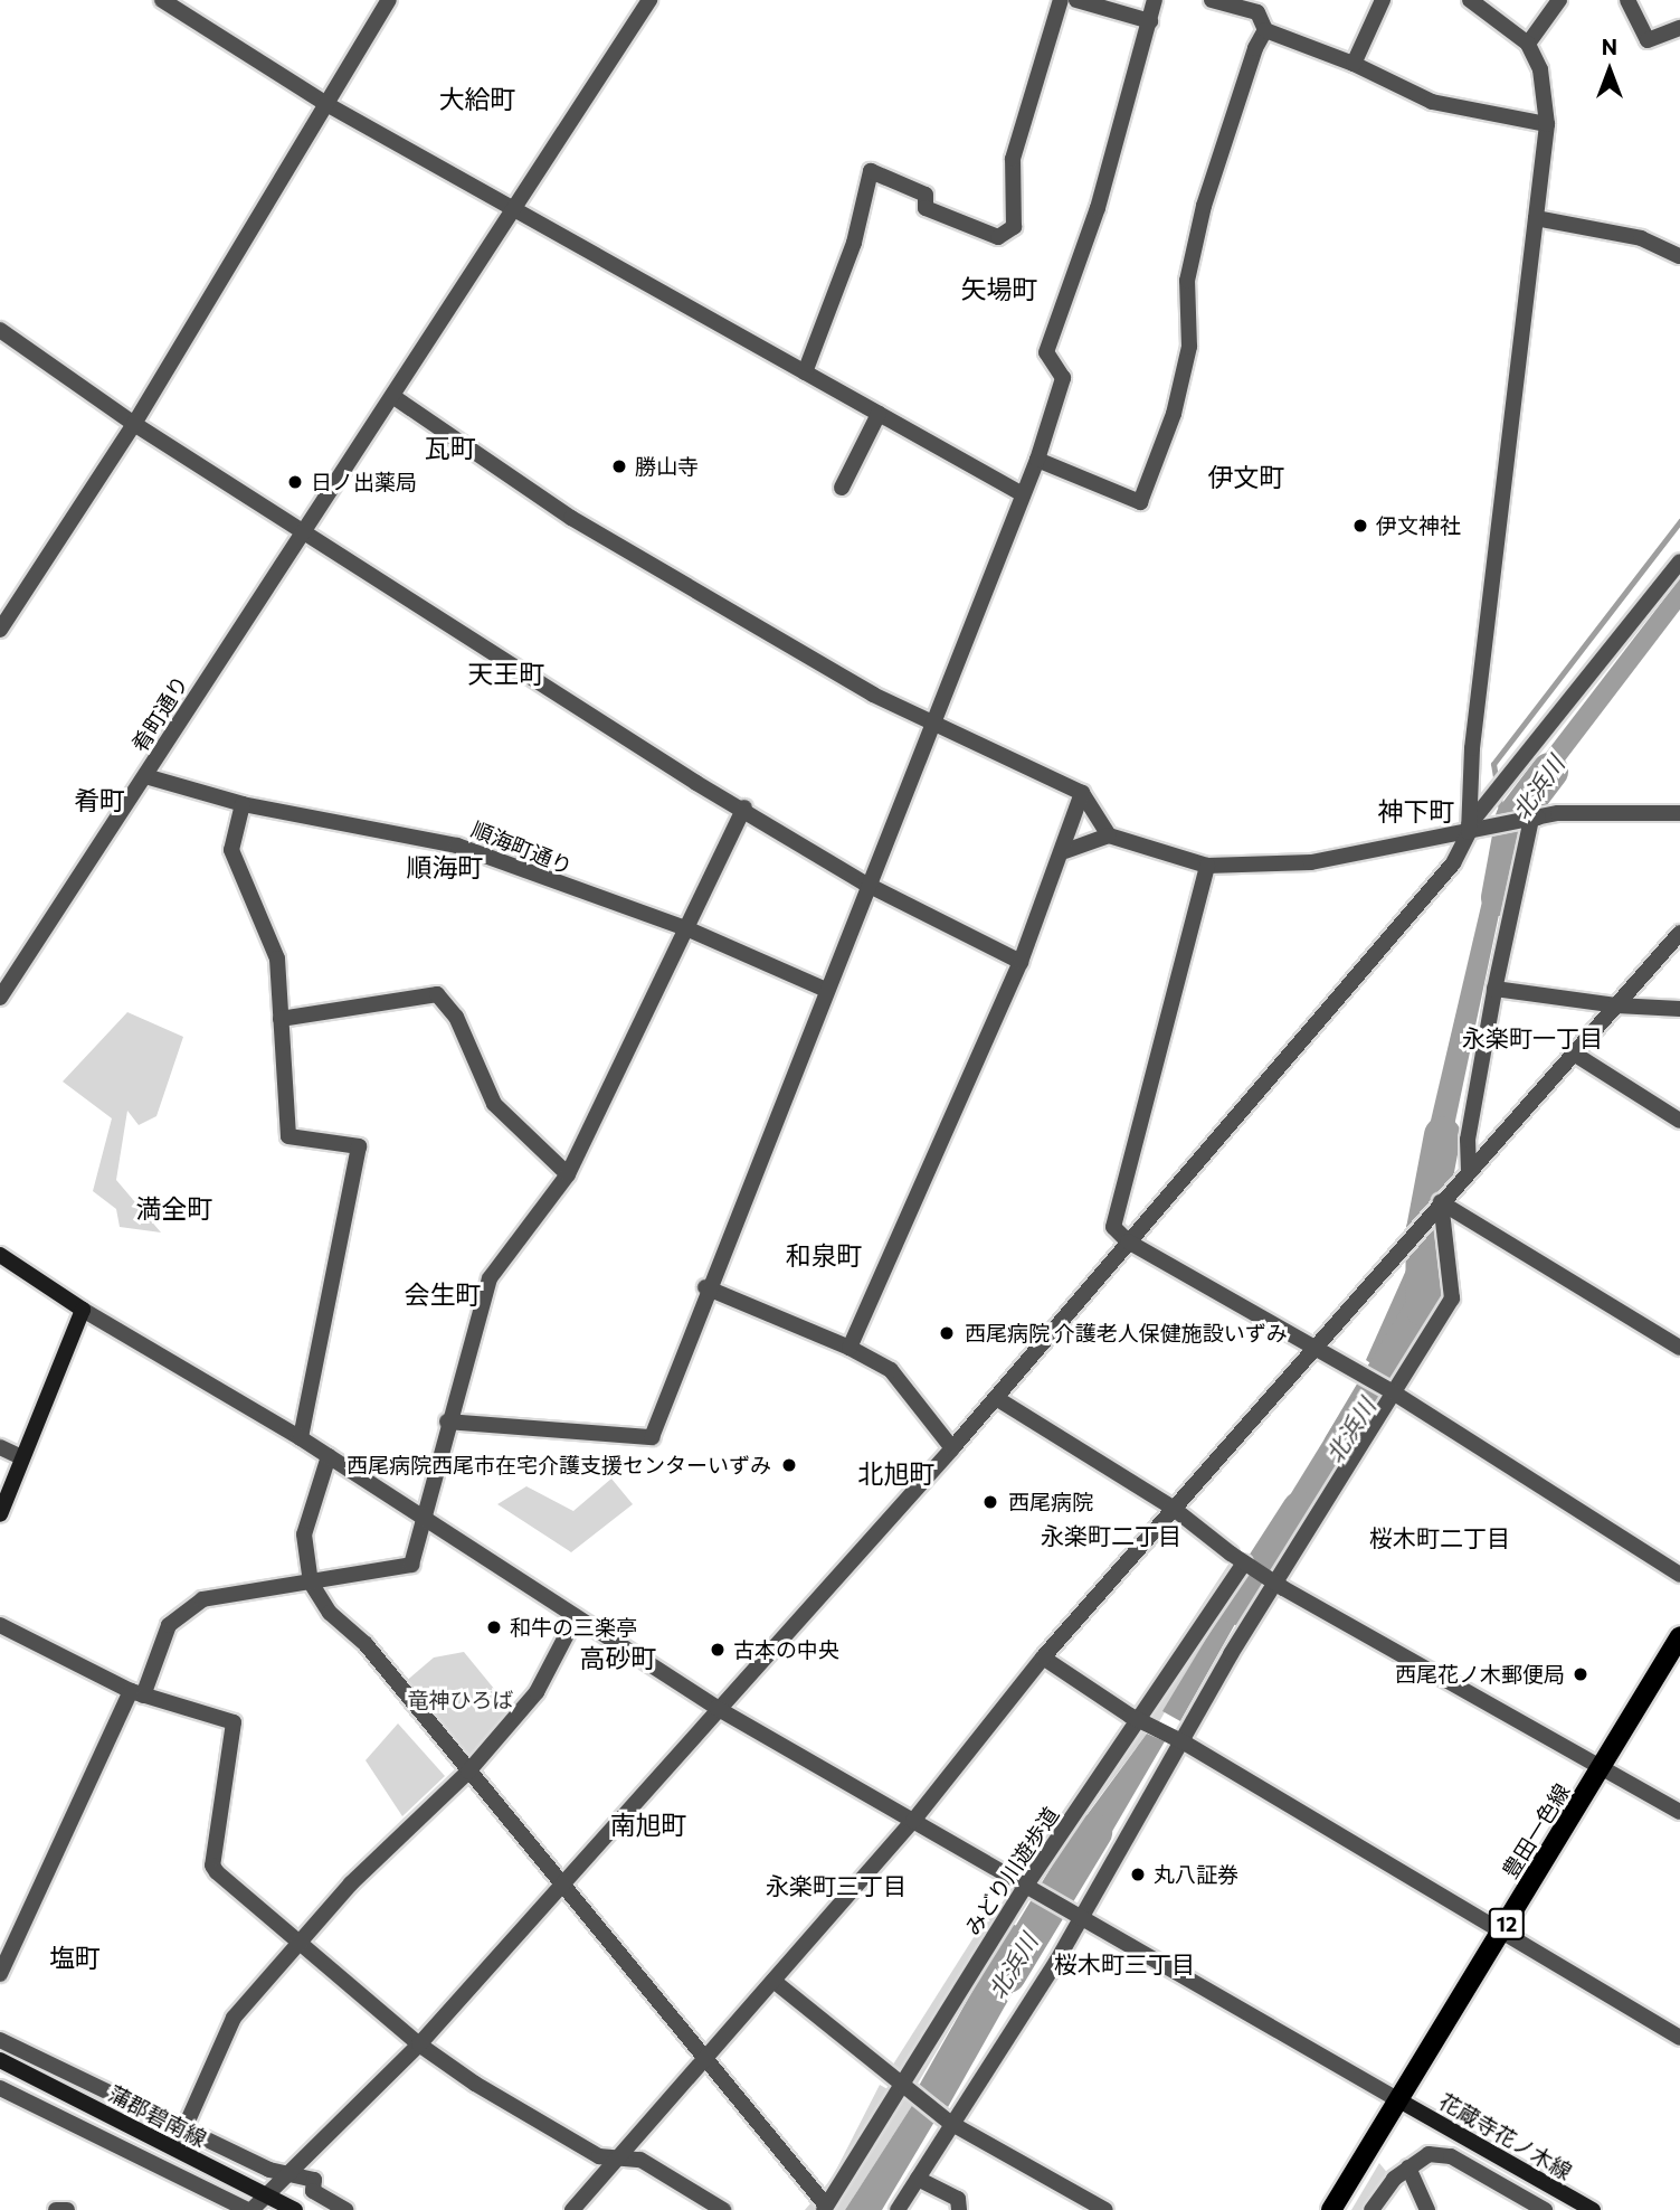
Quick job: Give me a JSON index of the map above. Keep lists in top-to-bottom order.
{
  "streets": {
    "main road": [
      "豊田一色線",
      "12",
      "蒲郡碧南線",
      "花蔵寺花ノ木線"
    ],
    "street": ["肴町通り", "順海町通り", "みどり川遊歩道"]
  },
  "crossings": [
    ["肴町通り", "順海町通り"],
    ["豊田一色線", "花蔵寺花ノ木線"]
  ],
  "districts": [
    "大給町",
    "矢場町",
    "瓦町",
    "伊文町",
    "天王町",
    "肴町",
    "神下町",
    "順海町",
    "永楽町一丁目",
    "満全町",
    "和泉町",
    "会生町",
    "北旭町",
    "永楽町二丁目",
    "桜木町二丁目",
    "高砂町",
    "南旭町",
    "永楽町三丁目",
    "塩町",
    "桜木町三丁目"
  ],
  "water": ["北浜川"],
  "parks": ["竜神ひろば"],
  "places": [
    "勝山寺",
    "日ノ出薬局",
    "伊文神社",
    "西尾病院 介護老人保健施設いずみ",
    "西尾病院西尾市在宅介護支援センターいずみ",
    "西尾病院",
    "和牛の三楽亭",
    "古本の中央",
    "西尾花ノ木郵便局",
    "丸八証券"
  ],
  "north": "top"
}
